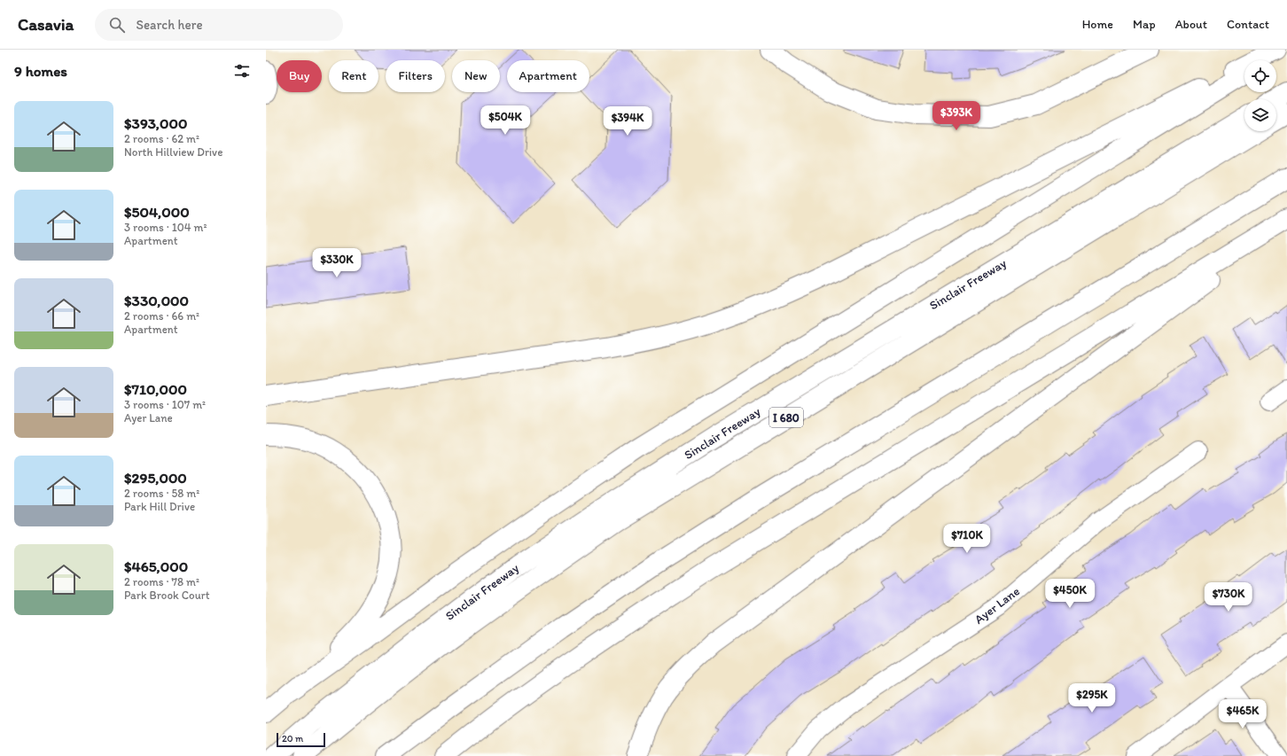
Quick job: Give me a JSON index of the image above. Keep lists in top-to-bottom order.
{
  "streets": {
    "main road": ["Sinclair Freeway", "I 680"],
    "street": ["Ayer Lane"]
  },
  "scale_bar": "20 m",
  "page": {
    "header": "Casavia",
    "search": "Search here",
    "nav": [
      "Home",
      "Map",
      "About",
      "Contact"
    ],
    "heading": "9 homes",
    "chip": [
      "Buy",
      "Rent",
      "Filters",
      "New",
      "Apartment"
    ],
    "list": [
      {
        "name": "$393,000",
        "note": "2 rooms · 62 m² · North Hillview Drive"
      },
      {
        "name": "$504,000",
        "note": "3 rooms · 104 m² · Apartment"
      },
      {
        "name": "$330,000",
        "note": "2 rooms · 66 m² · Apartment"
      },
      {
        "name": "$710,000",
        "note": "3 rooms · 107 m² · Ayer Lane"
      },
      {
        "name": "$295,000",
        "note": "2 rooms · 58 m² · Park Hill Drive"
      },
      {
        "name": "$465,000",
        "note": "2 rooms · 78 m² · Park Brook Court"
      }
    ],
    "price": [
      "$393K",
      "$504K",
      "$394K",
      "$330K",
      "$710K",
      "$450K",
      "$730K",
      "$295K",
      "$465K"
    ],
    "scale": "20 m"
  }
}
